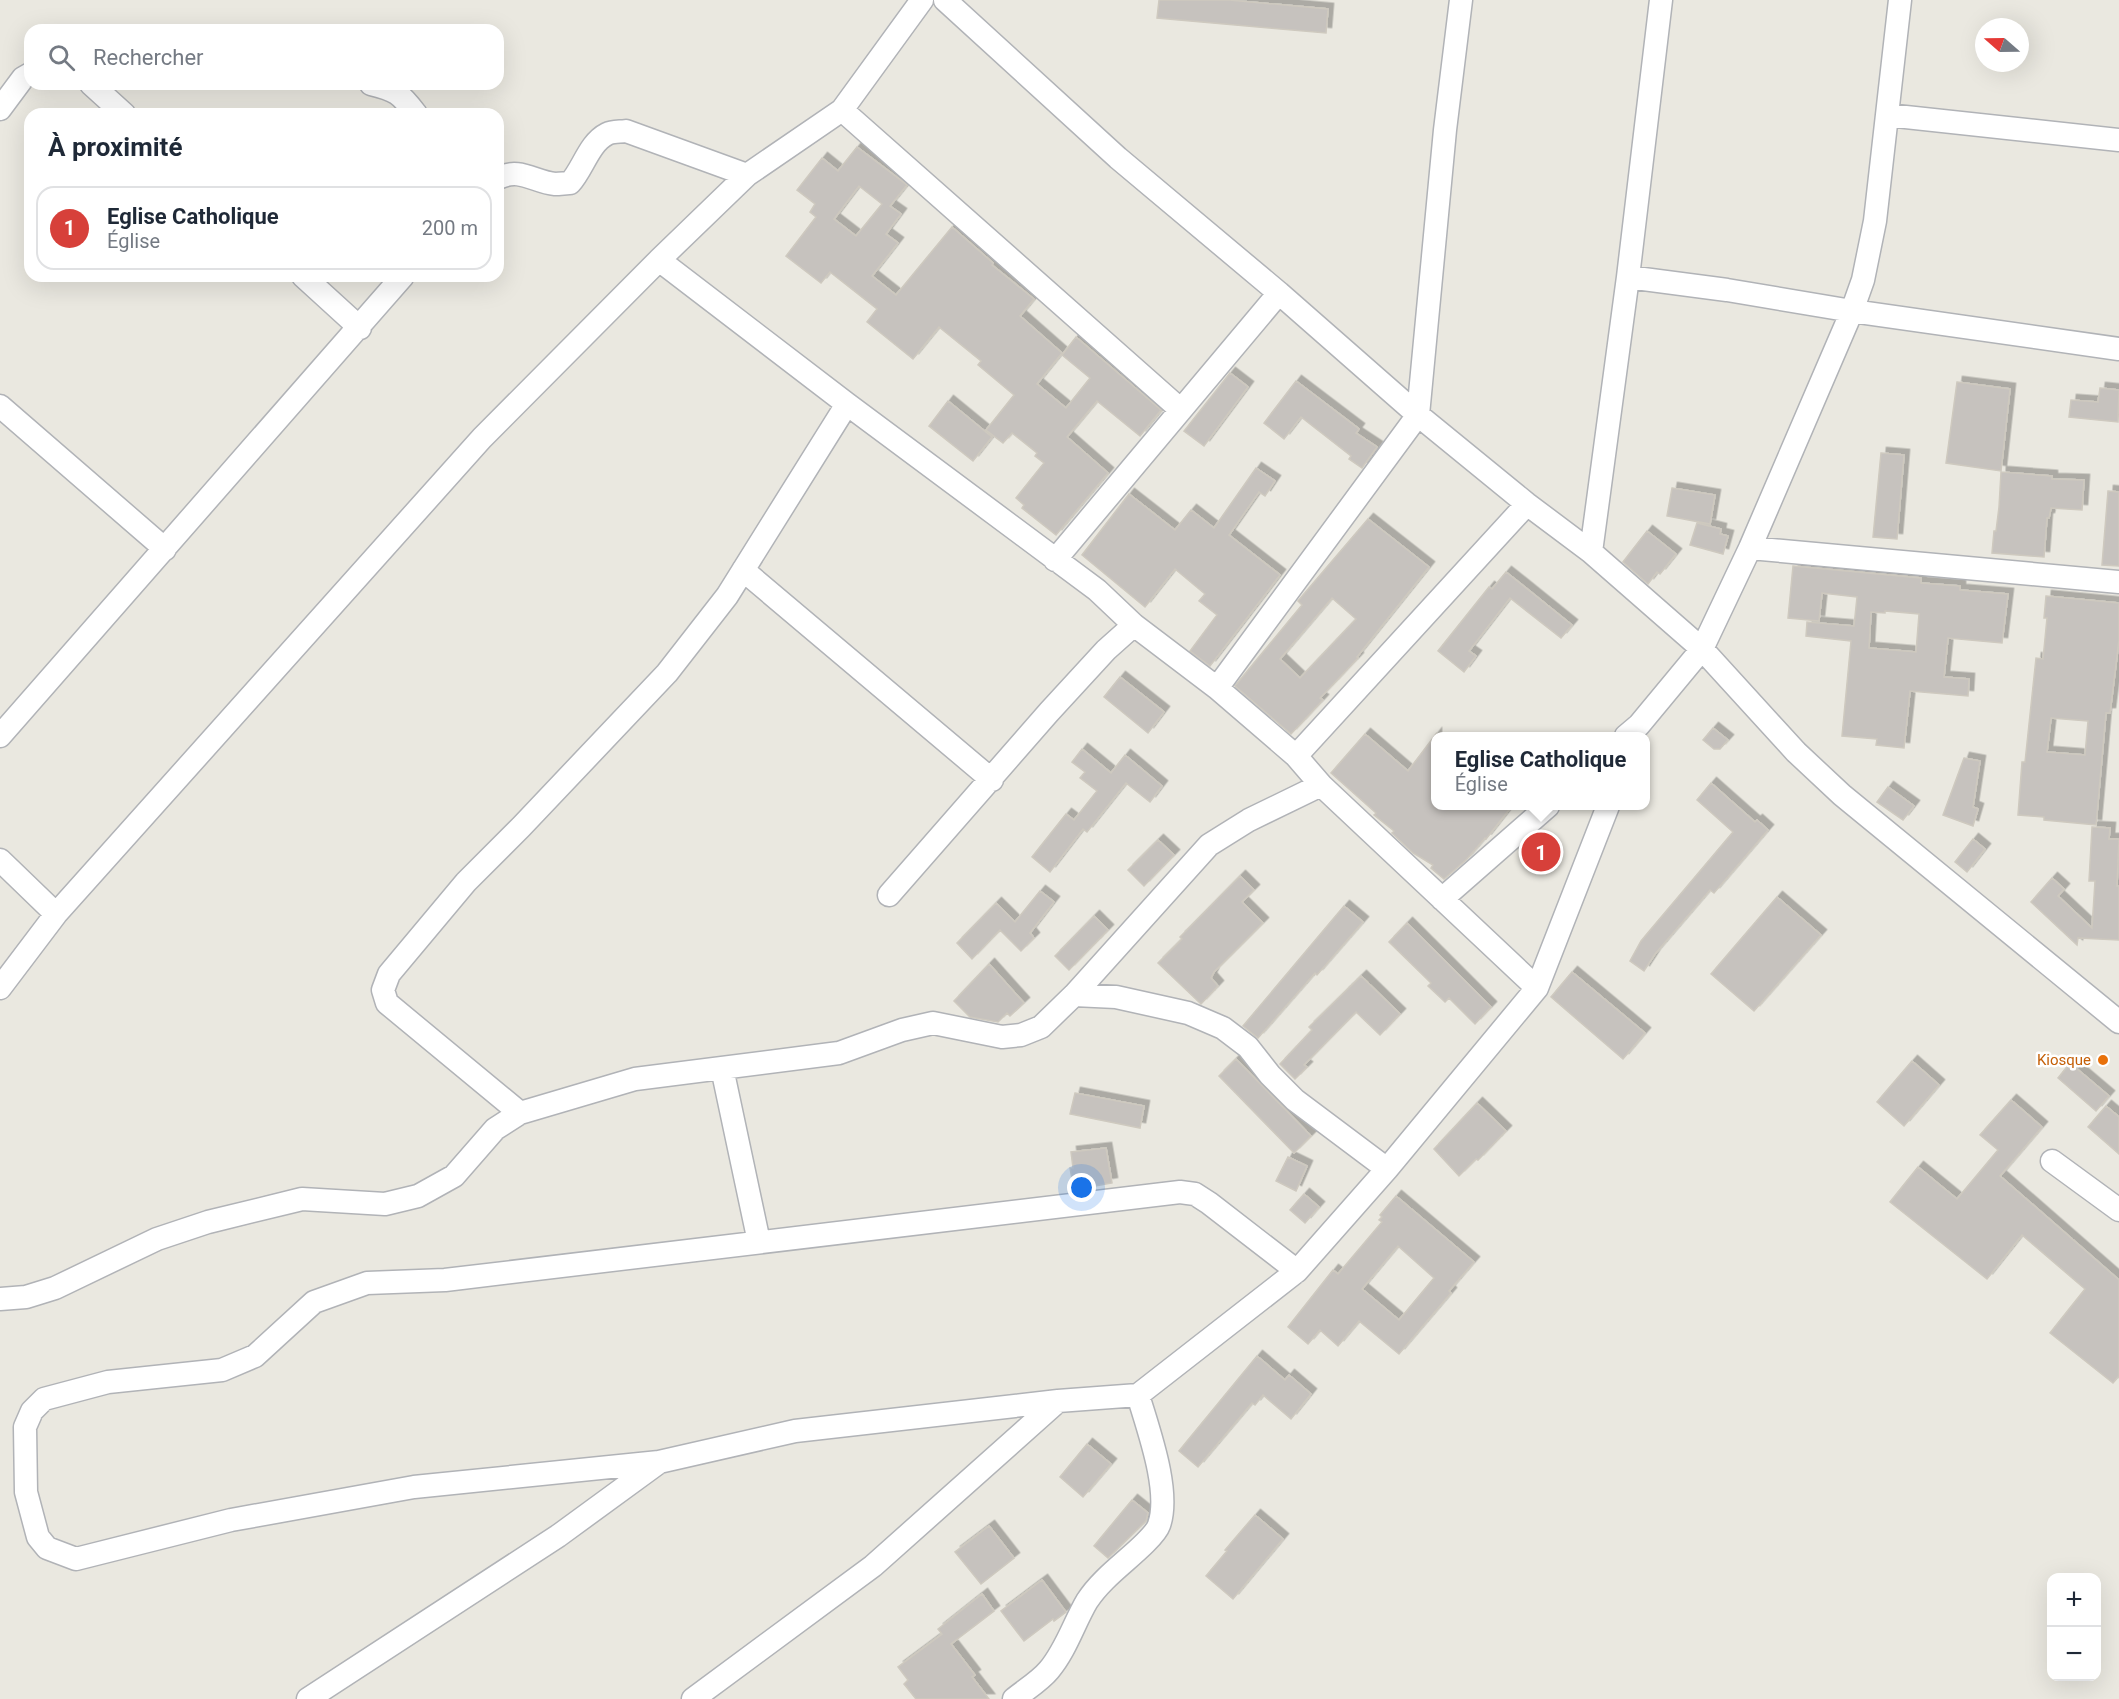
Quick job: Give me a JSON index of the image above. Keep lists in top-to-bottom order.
{
  "places": ["Kiosque"],
  "north": "left",
  "page": {
    "search": "Rechercher",
    "heading": "À proximité",
    "list": [
      {
        "mark": "1",
        "name": "Eglise Catholique",
        "note": "Église",
        "value": "200 m"
      }
    ],
    "popup": ["Eglise Catholique", "Église"],
    "pins": "1",
    "map_buttons": ["+", "−"]
  }
}
